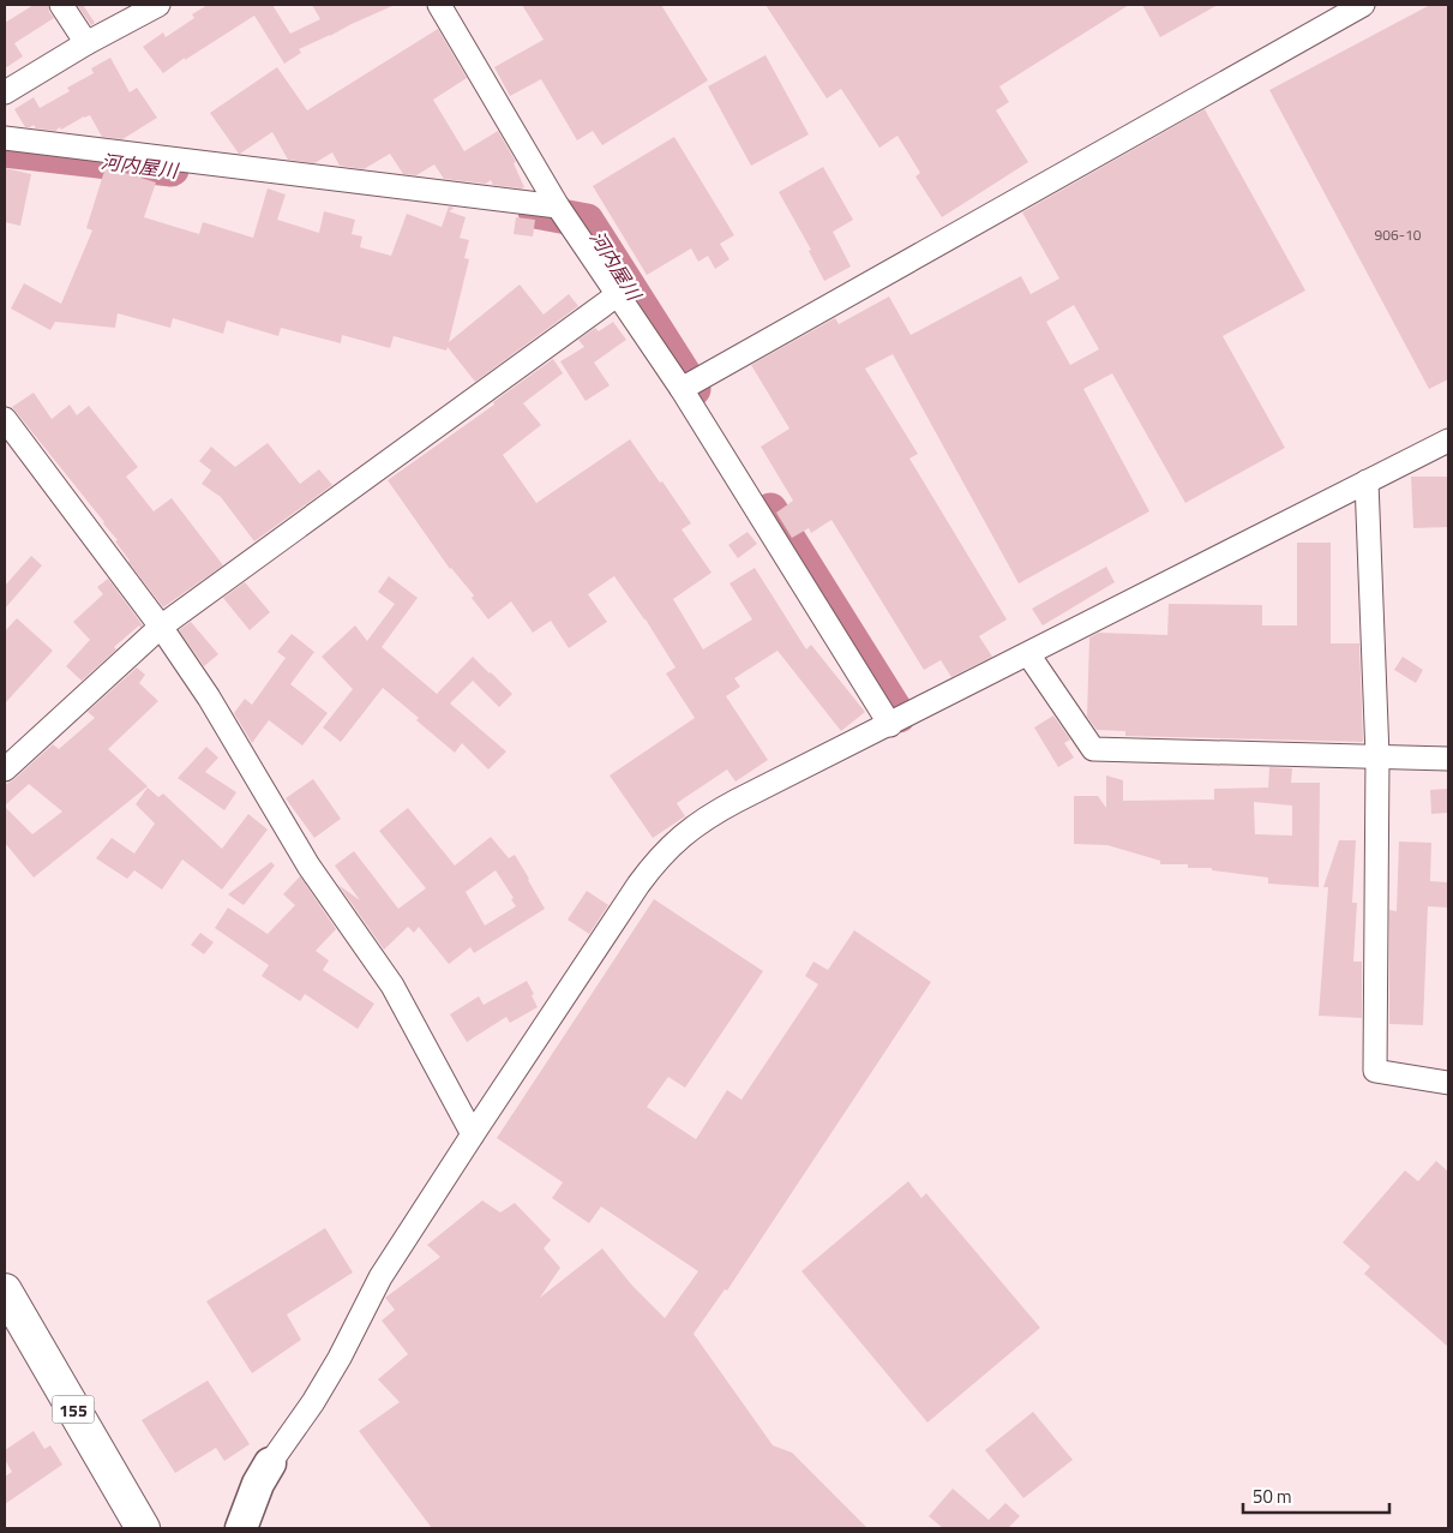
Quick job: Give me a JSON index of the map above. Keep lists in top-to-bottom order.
{
  "streets": {
    "highway": ["155"]
  },
  "water": ["河内屋川"],
  "house_numbers": ["906-10"],
  "scale_bar": "50 m"
}
